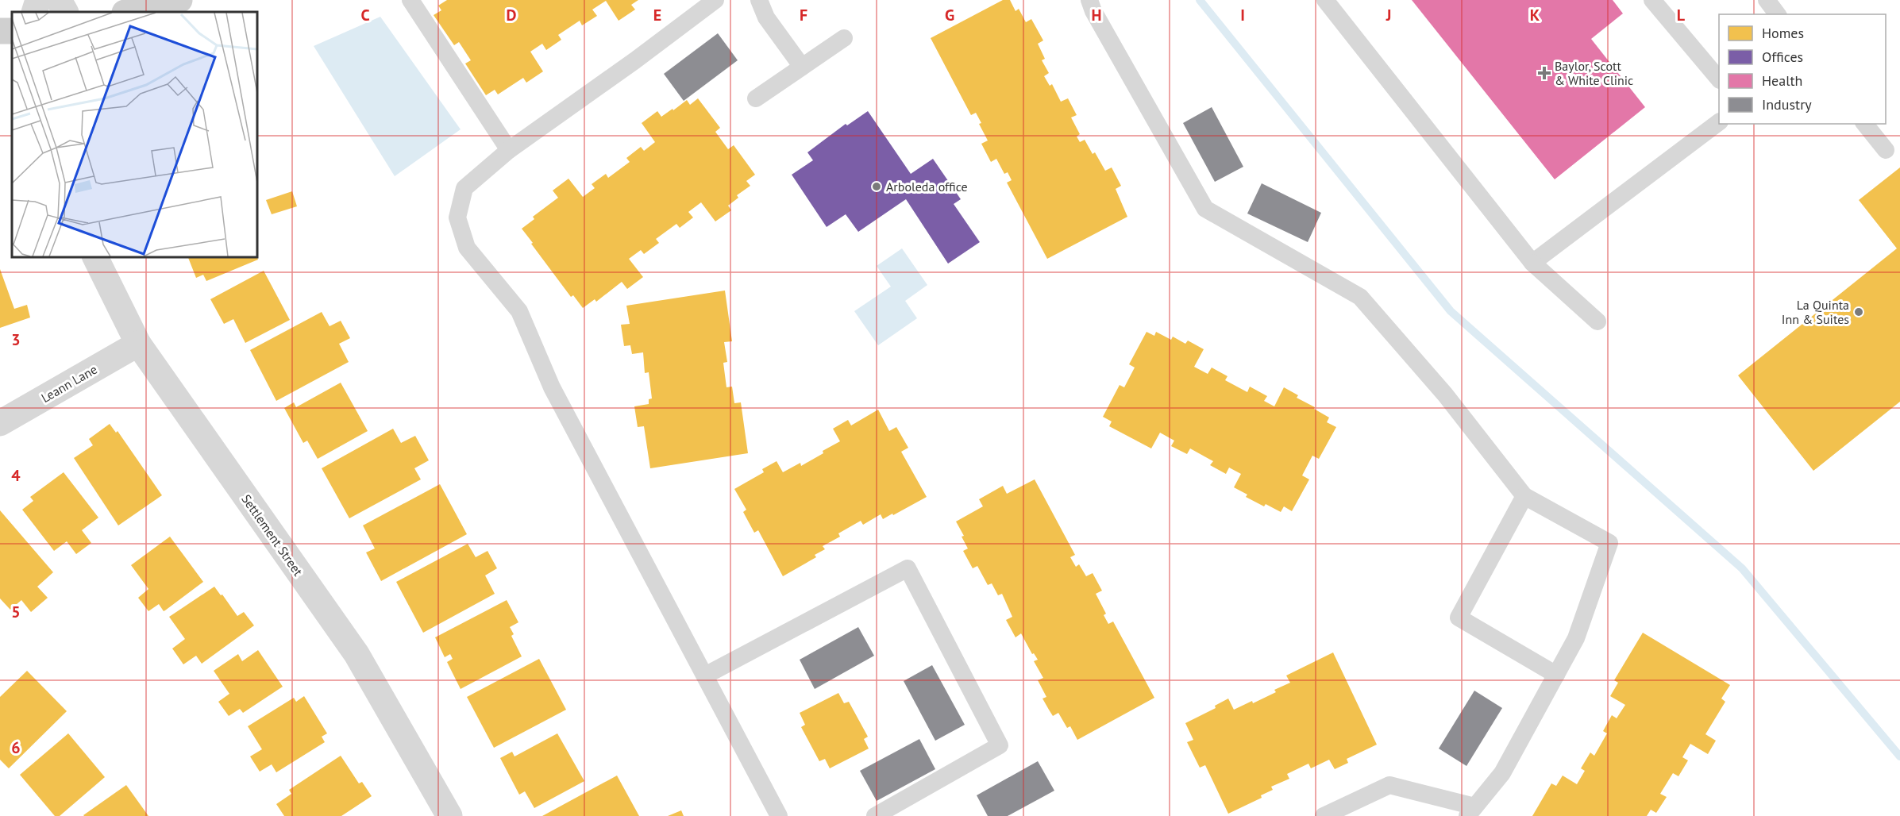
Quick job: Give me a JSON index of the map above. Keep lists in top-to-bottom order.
{
  "streets": {
    "street": ["Leann Lane", "Settlement Street"]
  },
  "crossings": [
    ["Leann Lane", "Settlement Street"]
  ],
  "places": {
    "health": ["Baylor, Scott & White Clinic"],
    "other": ["Arboleda office", "La Quinta Inn & Suites"]
  },
  "legend": [
    "Homes",
    "Offices",
    "Health",
    "Industry"
  ],
  "grid": {
    "columns": [
      "C",
      "D",
      "E",
      "F",
      "G",
      "H",
      "I",
      "J",
      "K",
      "L"
    ],
    "rows": [
      "3",
      "4",
      "5",
      "6"
    ]
  }
}
